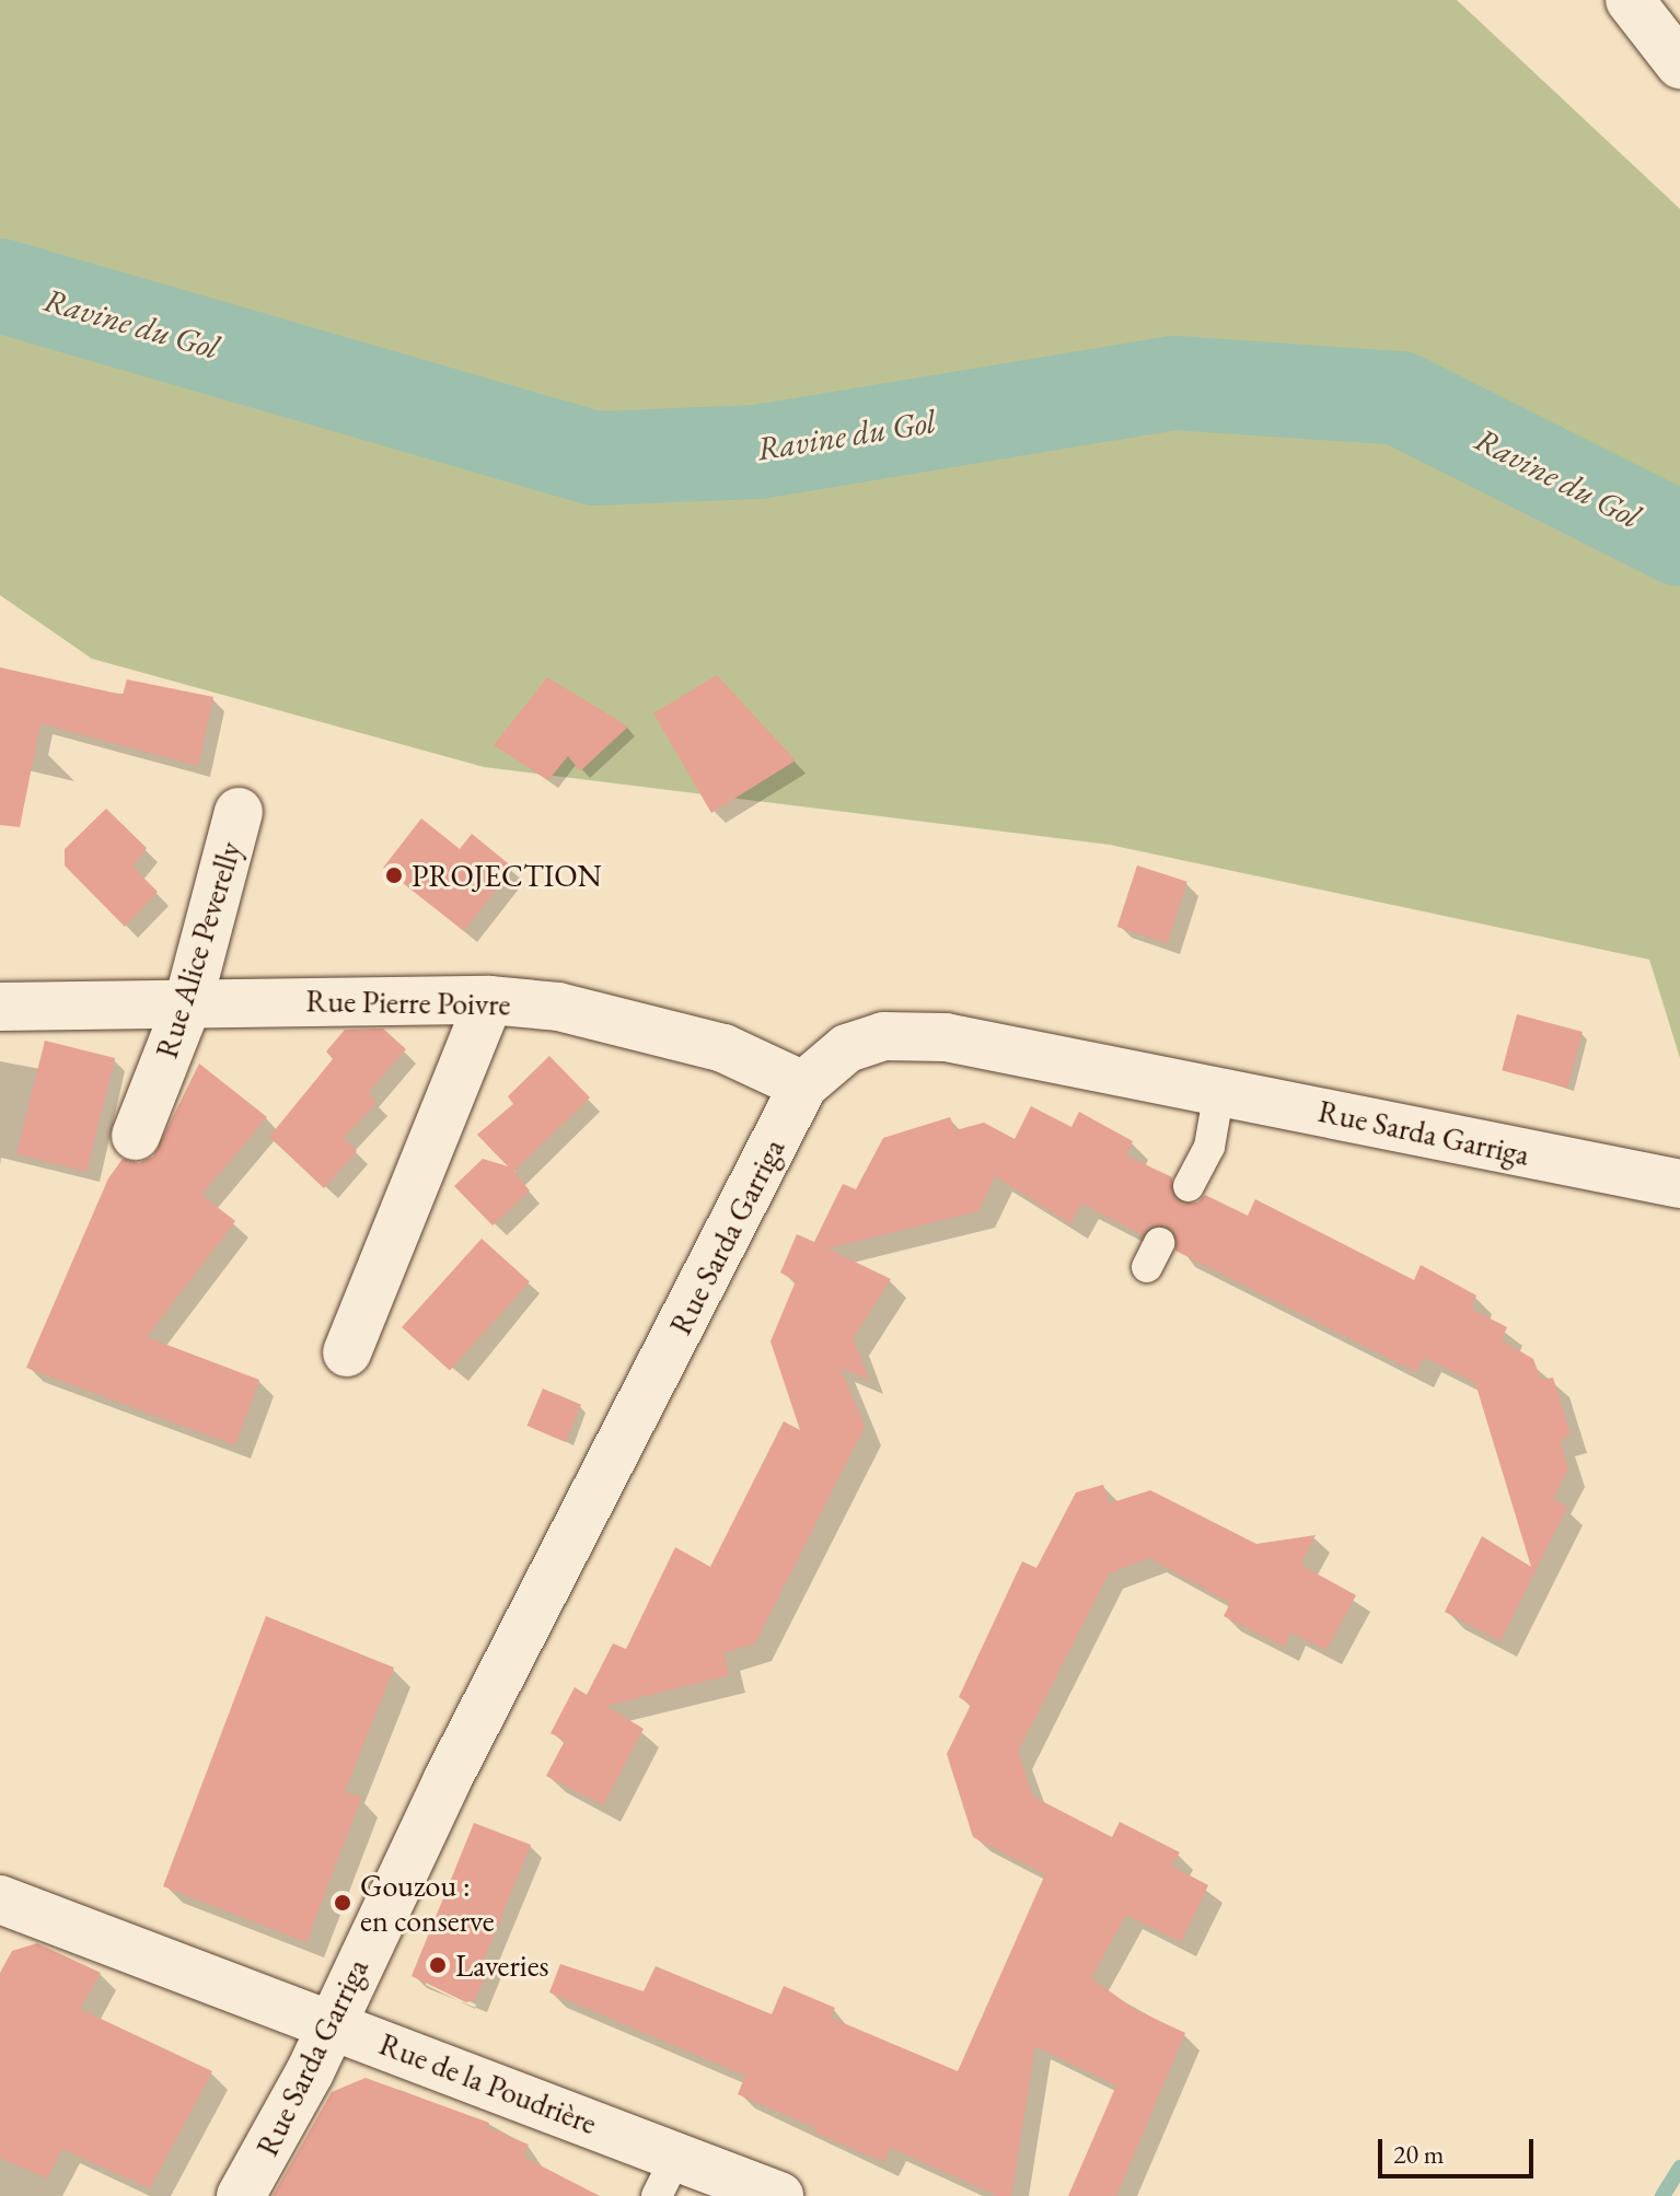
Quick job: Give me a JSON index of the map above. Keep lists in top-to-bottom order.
{
  "streets": {
    "street": [
      "Rue Alice Peverelly",
      "Rue Pierre Poivre",
      "Rue Sarda Garriga",
      "Rue de la Poudrière"
    ]
  },
  "crossings": [
    ["Rue Alice Peverelly", "Rue Pierre Poivre"],
    ["Rue Pierre Poivre", "Rue Sarda Garriga"],
    ["Rue Sarda Garriga", "Rue de la Poudrière"]
  ],
  "water": ["Ravine du Gol"],
  "places": ["PROJECTION", "Gouzou : en conserve", "Laveries"],
  "scale_bar": "20 m"
}
